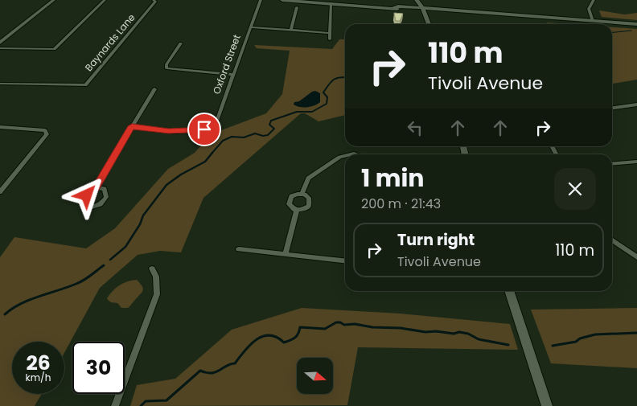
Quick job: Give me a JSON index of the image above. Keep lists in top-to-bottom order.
{
  "streets": {
    "street": ["Baynards Lane", "Oxford Street"]
  },
  "north": "right",
  "page": {
    "turn": ["110 m", "Tivoli Avenue"],
    "heading": ["1 min", "200 m · 21:43"],
    "list": [
      {
        "name": "Turn right",
        "note": "Tivoli Avenue",
        "value": "110 m"
      }
    ],
    "speed": "26 km/h",
    "limit": "30"
  }
}
